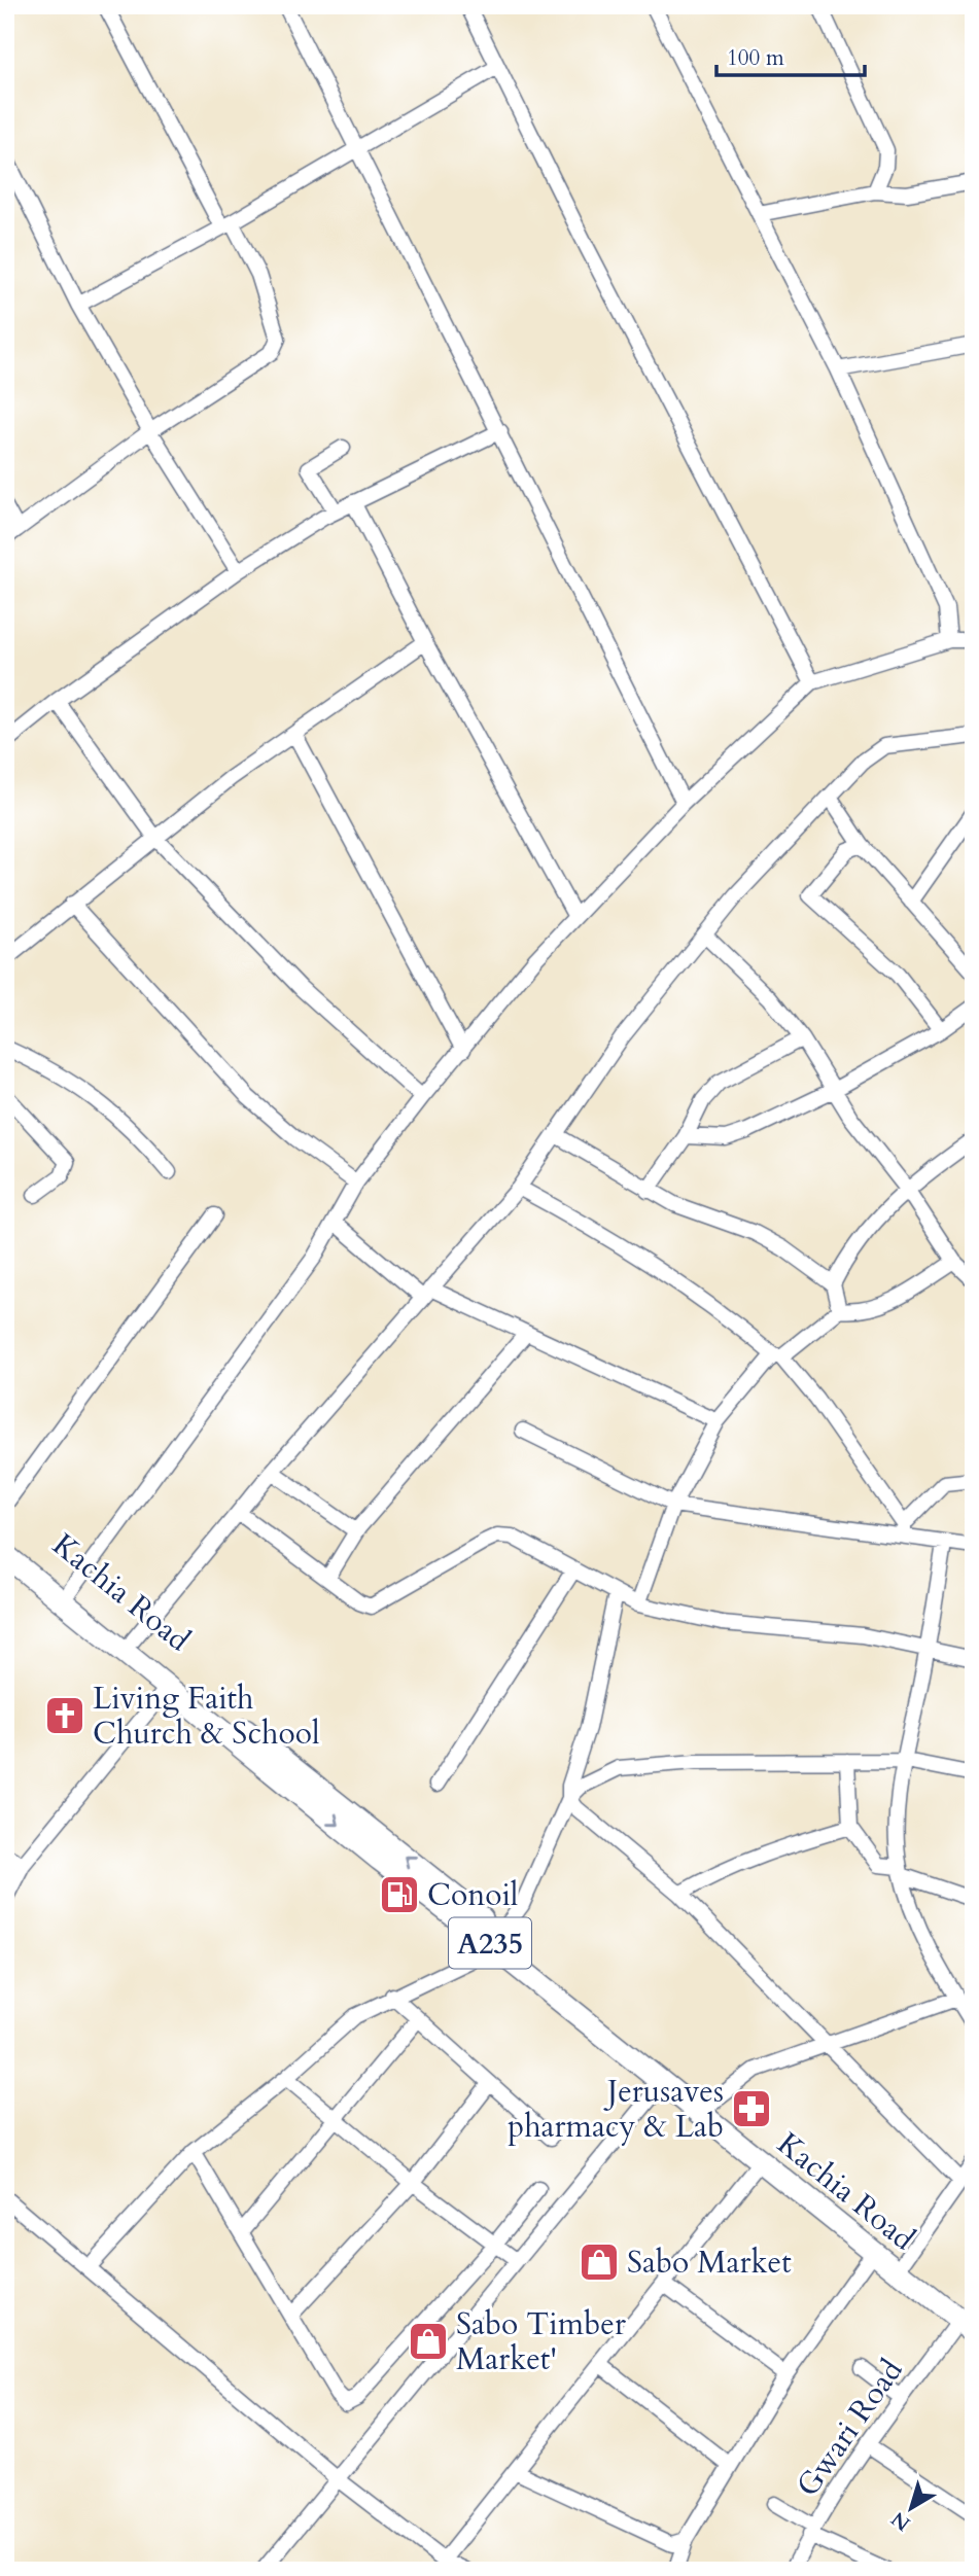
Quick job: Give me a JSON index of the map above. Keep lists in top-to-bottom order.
{
  "streets": {
    "highway": ["Kachia Road", "A235"],
    "street": ["Gwari Road"]
  },
  "crossings": [
    ["Kachia Road", "Gwari Road"]
  ],
  "places": {
    "church": ["Living Faith Church & School"],
    "fuel station": ["Conoil"],
    "pharmacy": ["Jerusaves pharmacy & Lab"],
    "shop": ["Sabo Market", "Sabo Timber Market'"]
  },
  "scale_bar": "100 m",
  "north": "bottom left"
}
